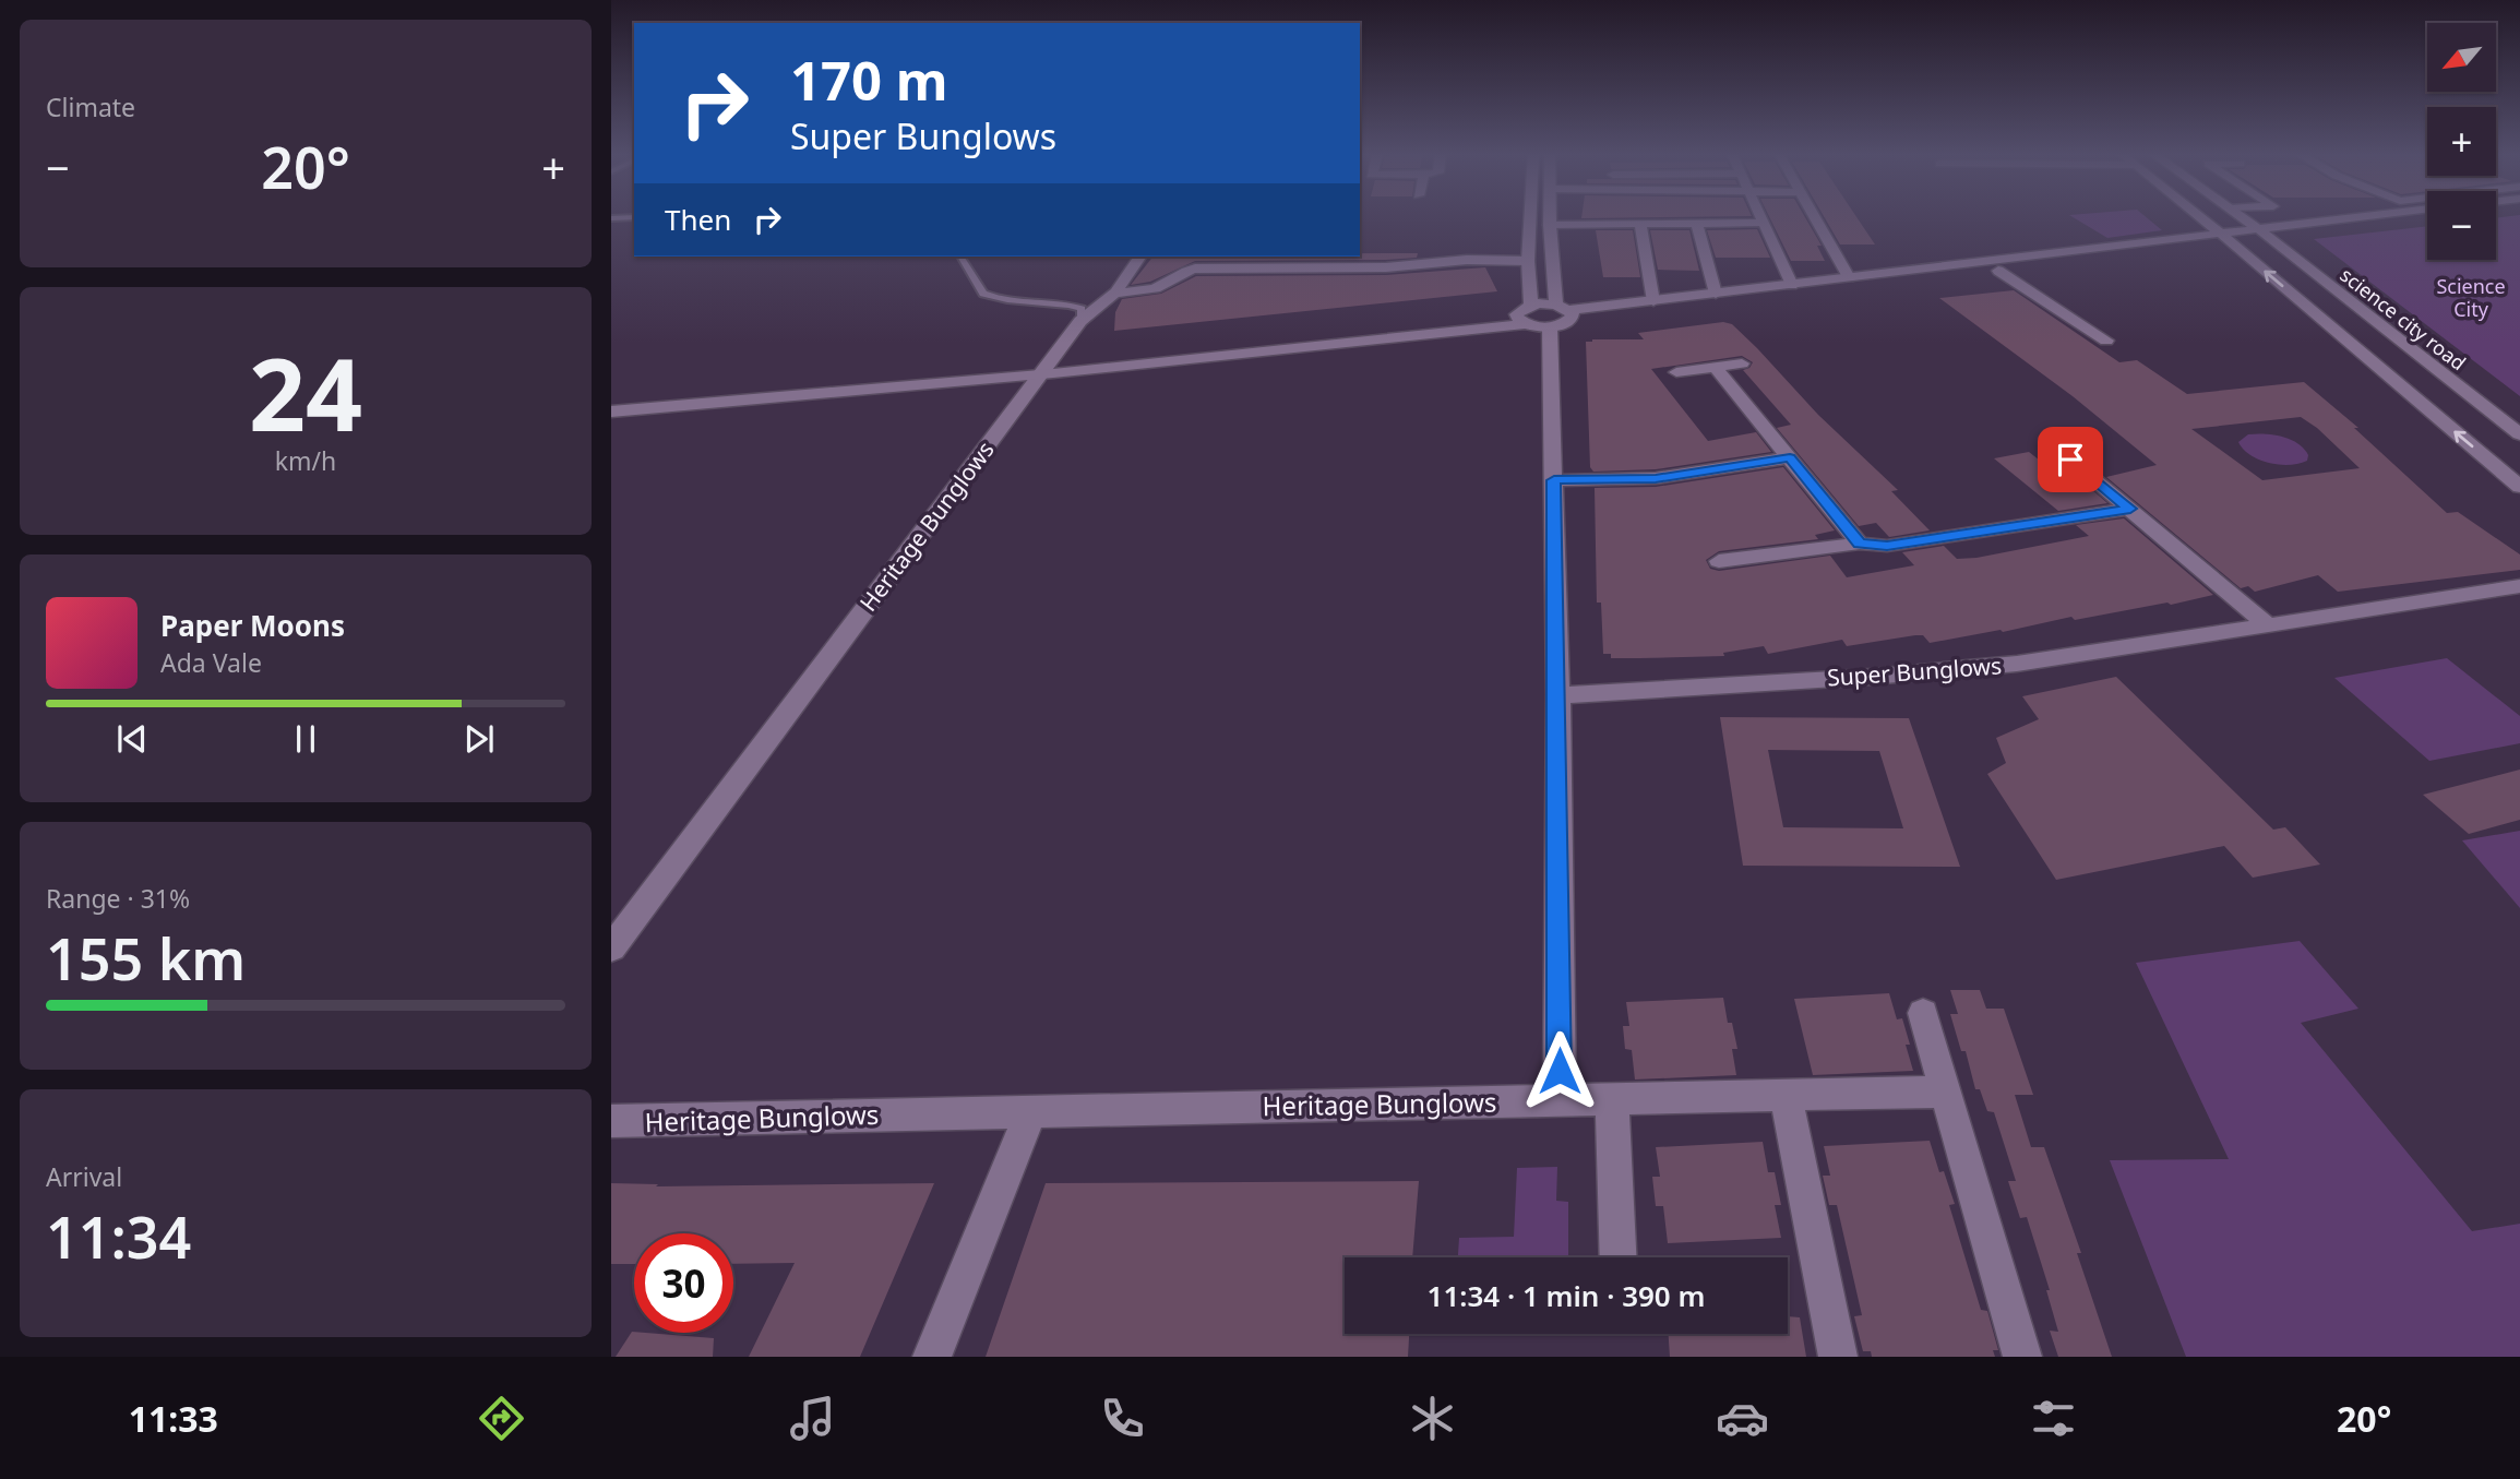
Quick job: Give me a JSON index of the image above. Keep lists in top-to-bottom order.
{
  "streets": {
    "street": ["science city road", "Heritage Bunglows", "Super Bunglows"]
  },
  "parks": ["Science City"],
  "north": "bottom left",
  "page": {
    "tile": [
      "Climate",
      ["24", "km/h"],
      ["Range · 31%", "155 km"],
      ["Arrival", "11:34"]
    ],
    "map_buttons": ["+", "−"],
    "turn": ["170 m", "Super Bunglows"],
    "heat": ["−", "20°", "+"],
    "then": "Then",
    "song": ["Paper Moons", "Ada Vale"],
    "limit": "30",
    "trip": "11:34 · 1 min · 390 m",
    "tabs": ["11:33", "20°"]
  }
}
